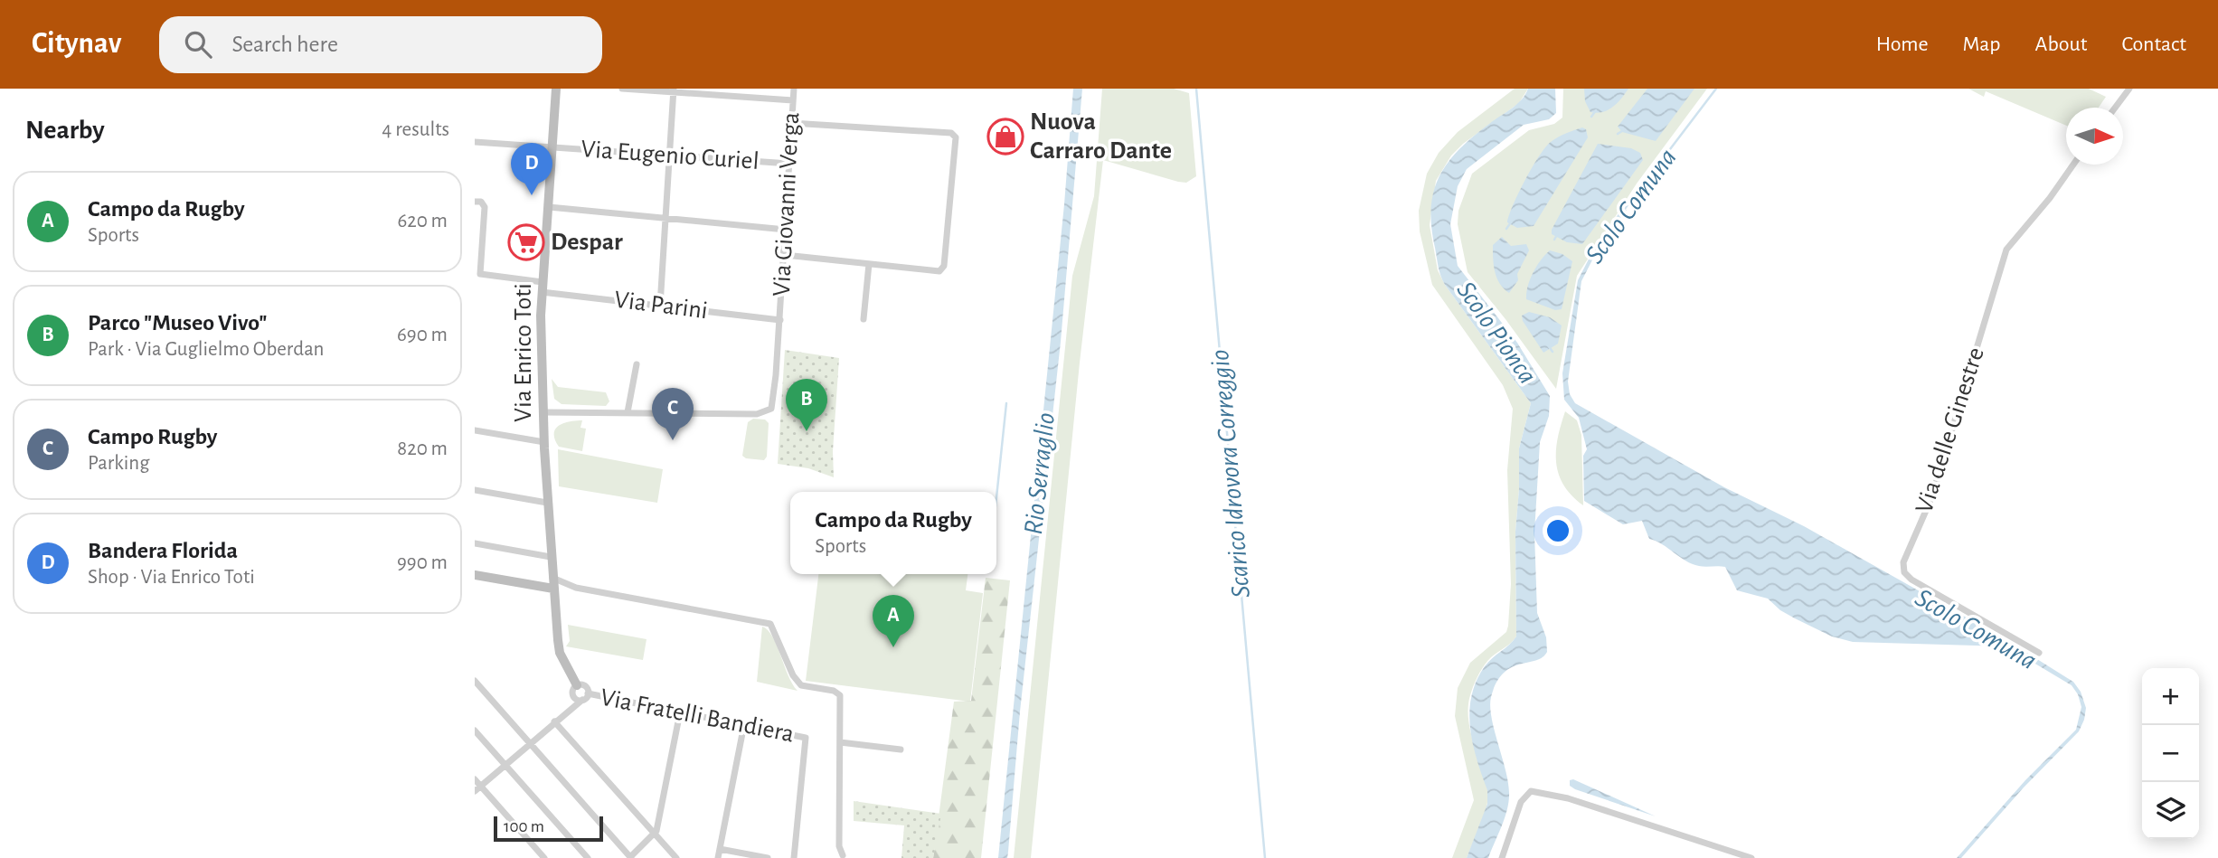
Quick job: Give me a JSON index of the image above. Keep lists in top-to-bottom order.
{
  "streets": {
    "street": [
      "Via Eugenio Curiel",
      "Via Giovanni Verga",
      "Via Parini",
      "Via Enrico Toti",
      "Via delle Ginestre",
      "Via Fratelli Bandiera"
    ]
  },
  "crossings": [
    ["Via Eugenio Curiel", "Via Giovanni Verga"],
    ["Via Eugenio Curiel", "Via Enrico Toti"],
    ["Via Giovanni Verga", "Via Parini"],
    ["Via Giovanni Verga", "Via Enrico Toti"],
    ["Via Parini", "Via Enrico Toti"]
  ],
  "water": [
    "Scolo Comuna",
    "Scolo Pionca",
    "Rio Serraglio",
    "Scarico Idrovora Correggio"
  ],
  "places": {
    "shop": ["Nuova Carraro Dante"],
    "supermarket": ["Despar"]
  },
  "scale_bar": "100 m",
  "north": "right",
  "page": {
    "header": "Citynav",
    "search": "Search here",
    "nav": [
      "Home",
      "Map",
      "About",
      "Contact"
    ],
    "heading": ["Nearby", "4 results"],
    "pins": [
      "D",
      "B",
      "C",
      "A"
    ],
    "list": [
      {
        "mark": "A",
        "name": "Campo da Rugby",
        "note": "Sports",
        "value": "620 m"
      },
      {
        "mark": "B",
        "name": "Parco \"Museo Vivo\"",
        "note": "Park · Via Guglielmo Oberdan",
        "value": "690 m"
      },
      {
        "mark": "C",
        "name": "Campo Rugby",
        "note": "Parking",
        "value": "820 m"
      },
      {
        "mark": "D",
        "name": "Bandera Florida",
        "note": "Shop · Via Enrico Toti",
        "value": "990 m"
      }
    ],
    "popup": ["Campo da Rugby", "Sports"],
    "map_buttons": ["+", "−"],
    "scale": "100 m"
  }
}
